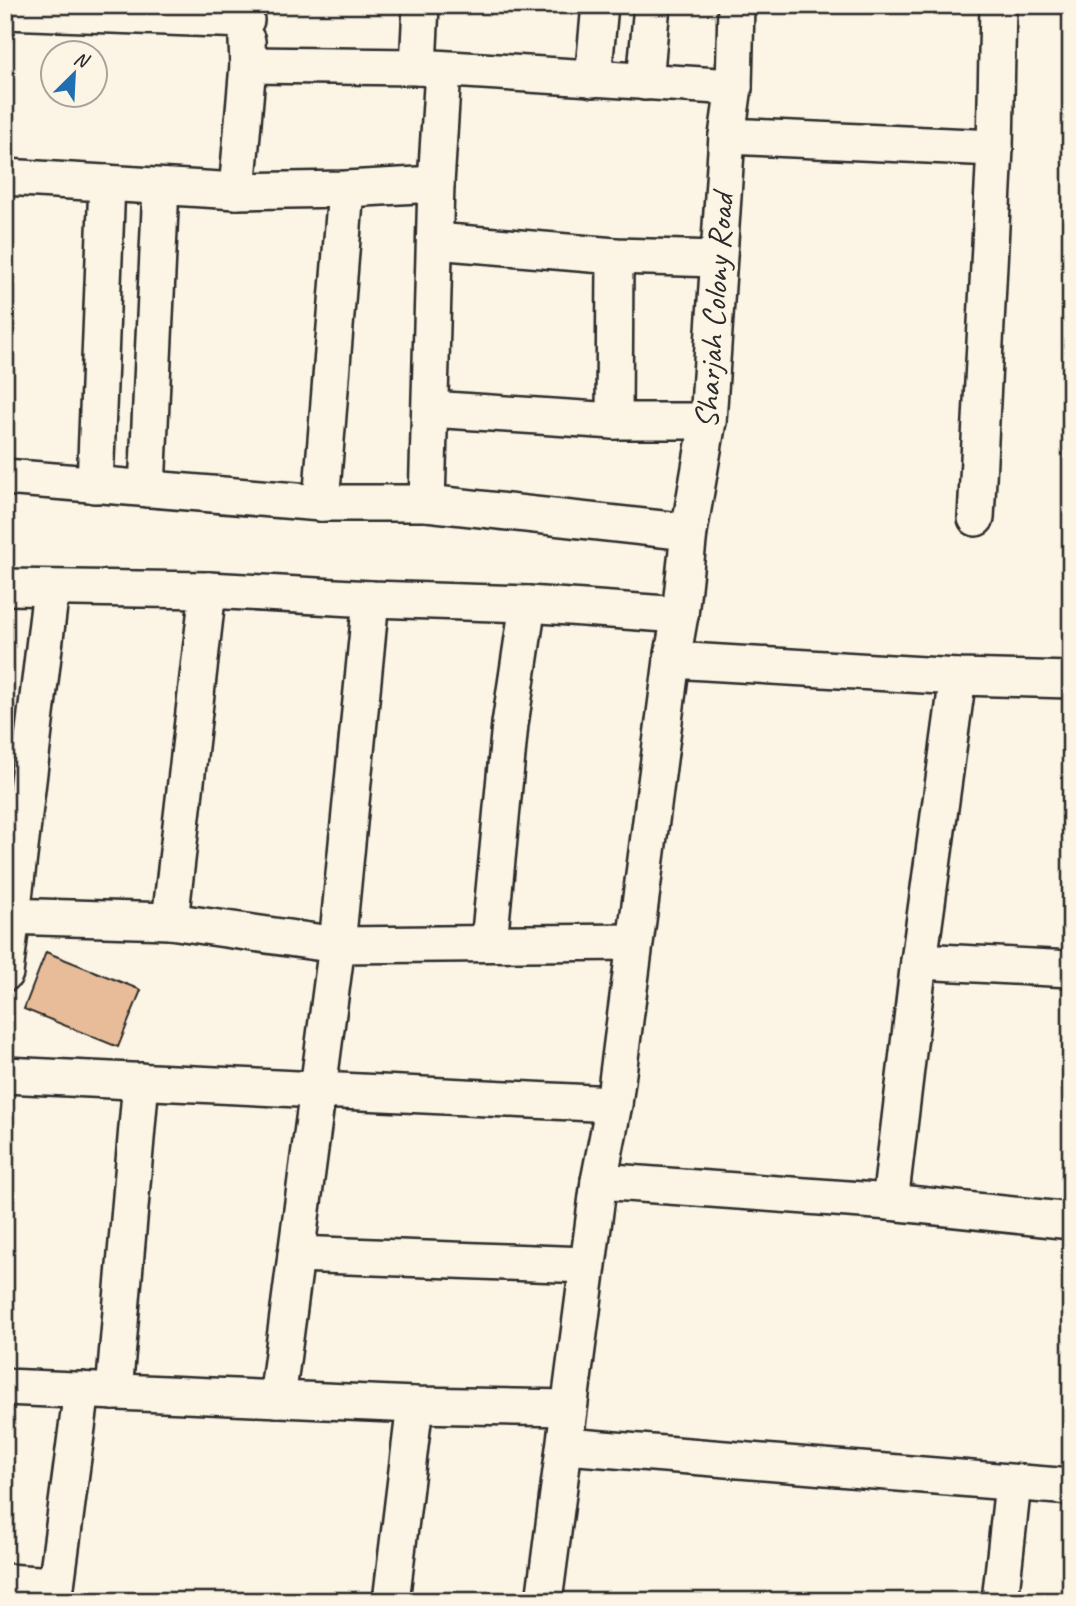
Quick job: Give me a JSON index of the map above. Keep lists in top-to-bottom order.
{
  "streets": {
    "street": ["Sharjah Colony Road"]
  },
  "north": "top right"
}
